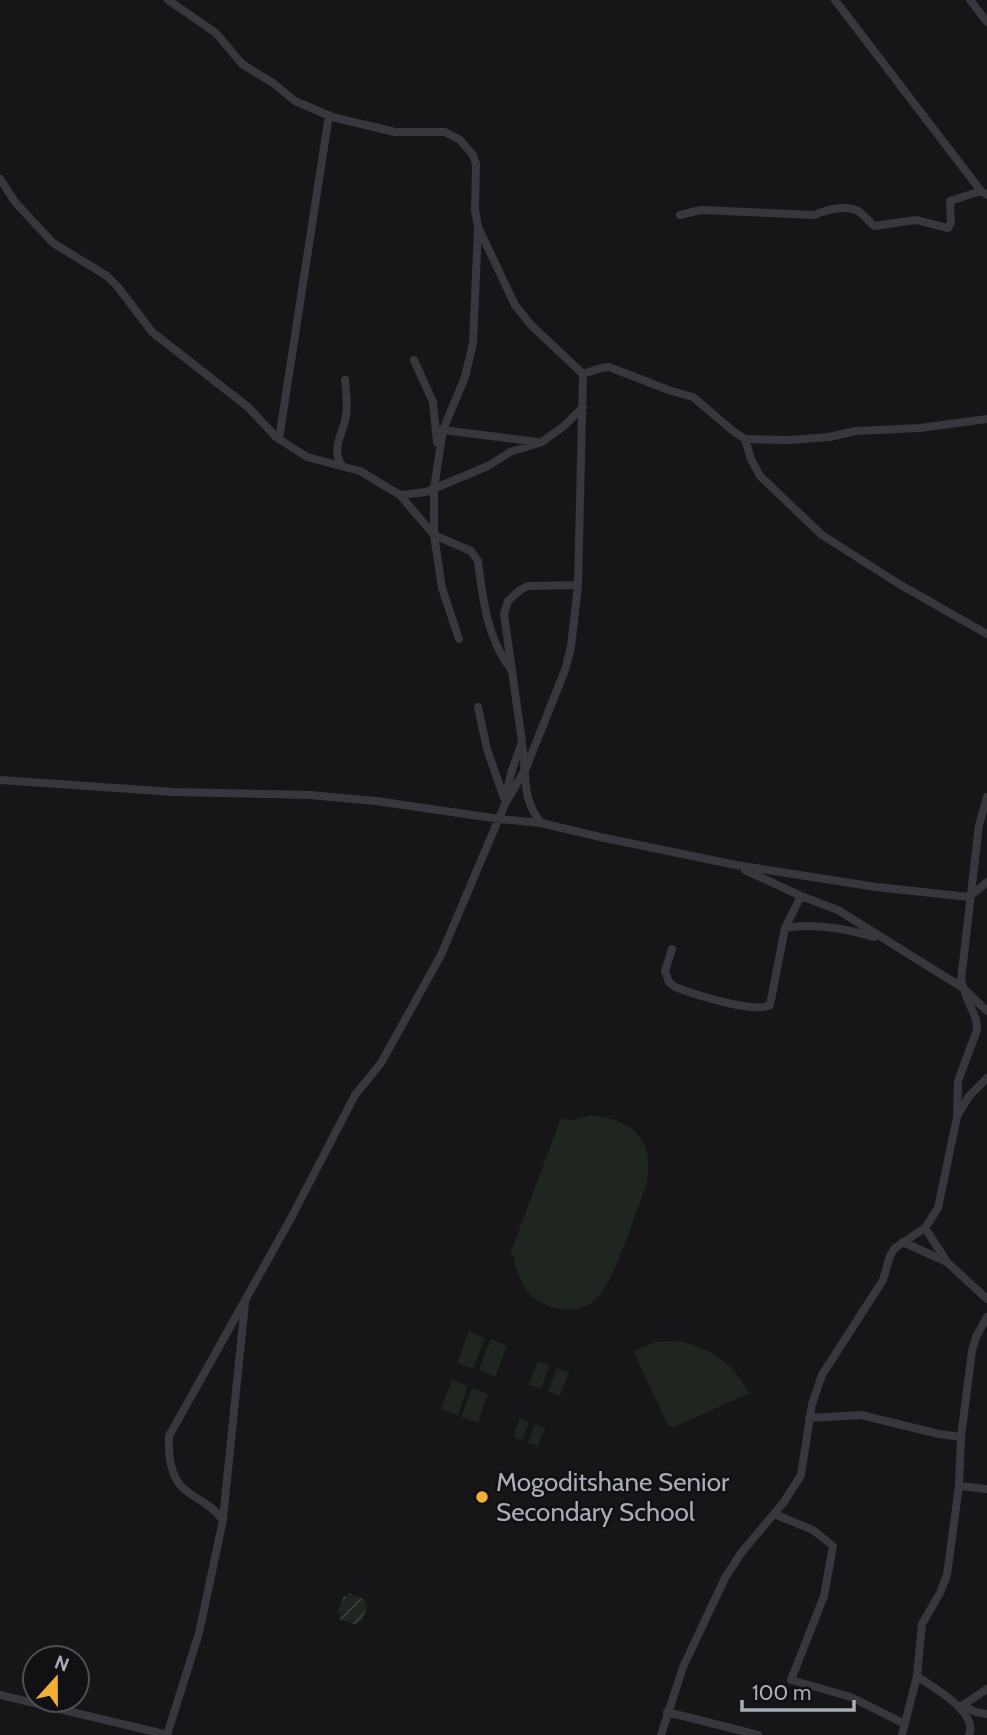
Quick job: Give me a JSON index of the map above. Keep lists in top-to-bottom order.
{
  "places": ["Mogoditshane Senior Secondary School"],
  "scale_bar": "100 m",
  "north": "top"
}
